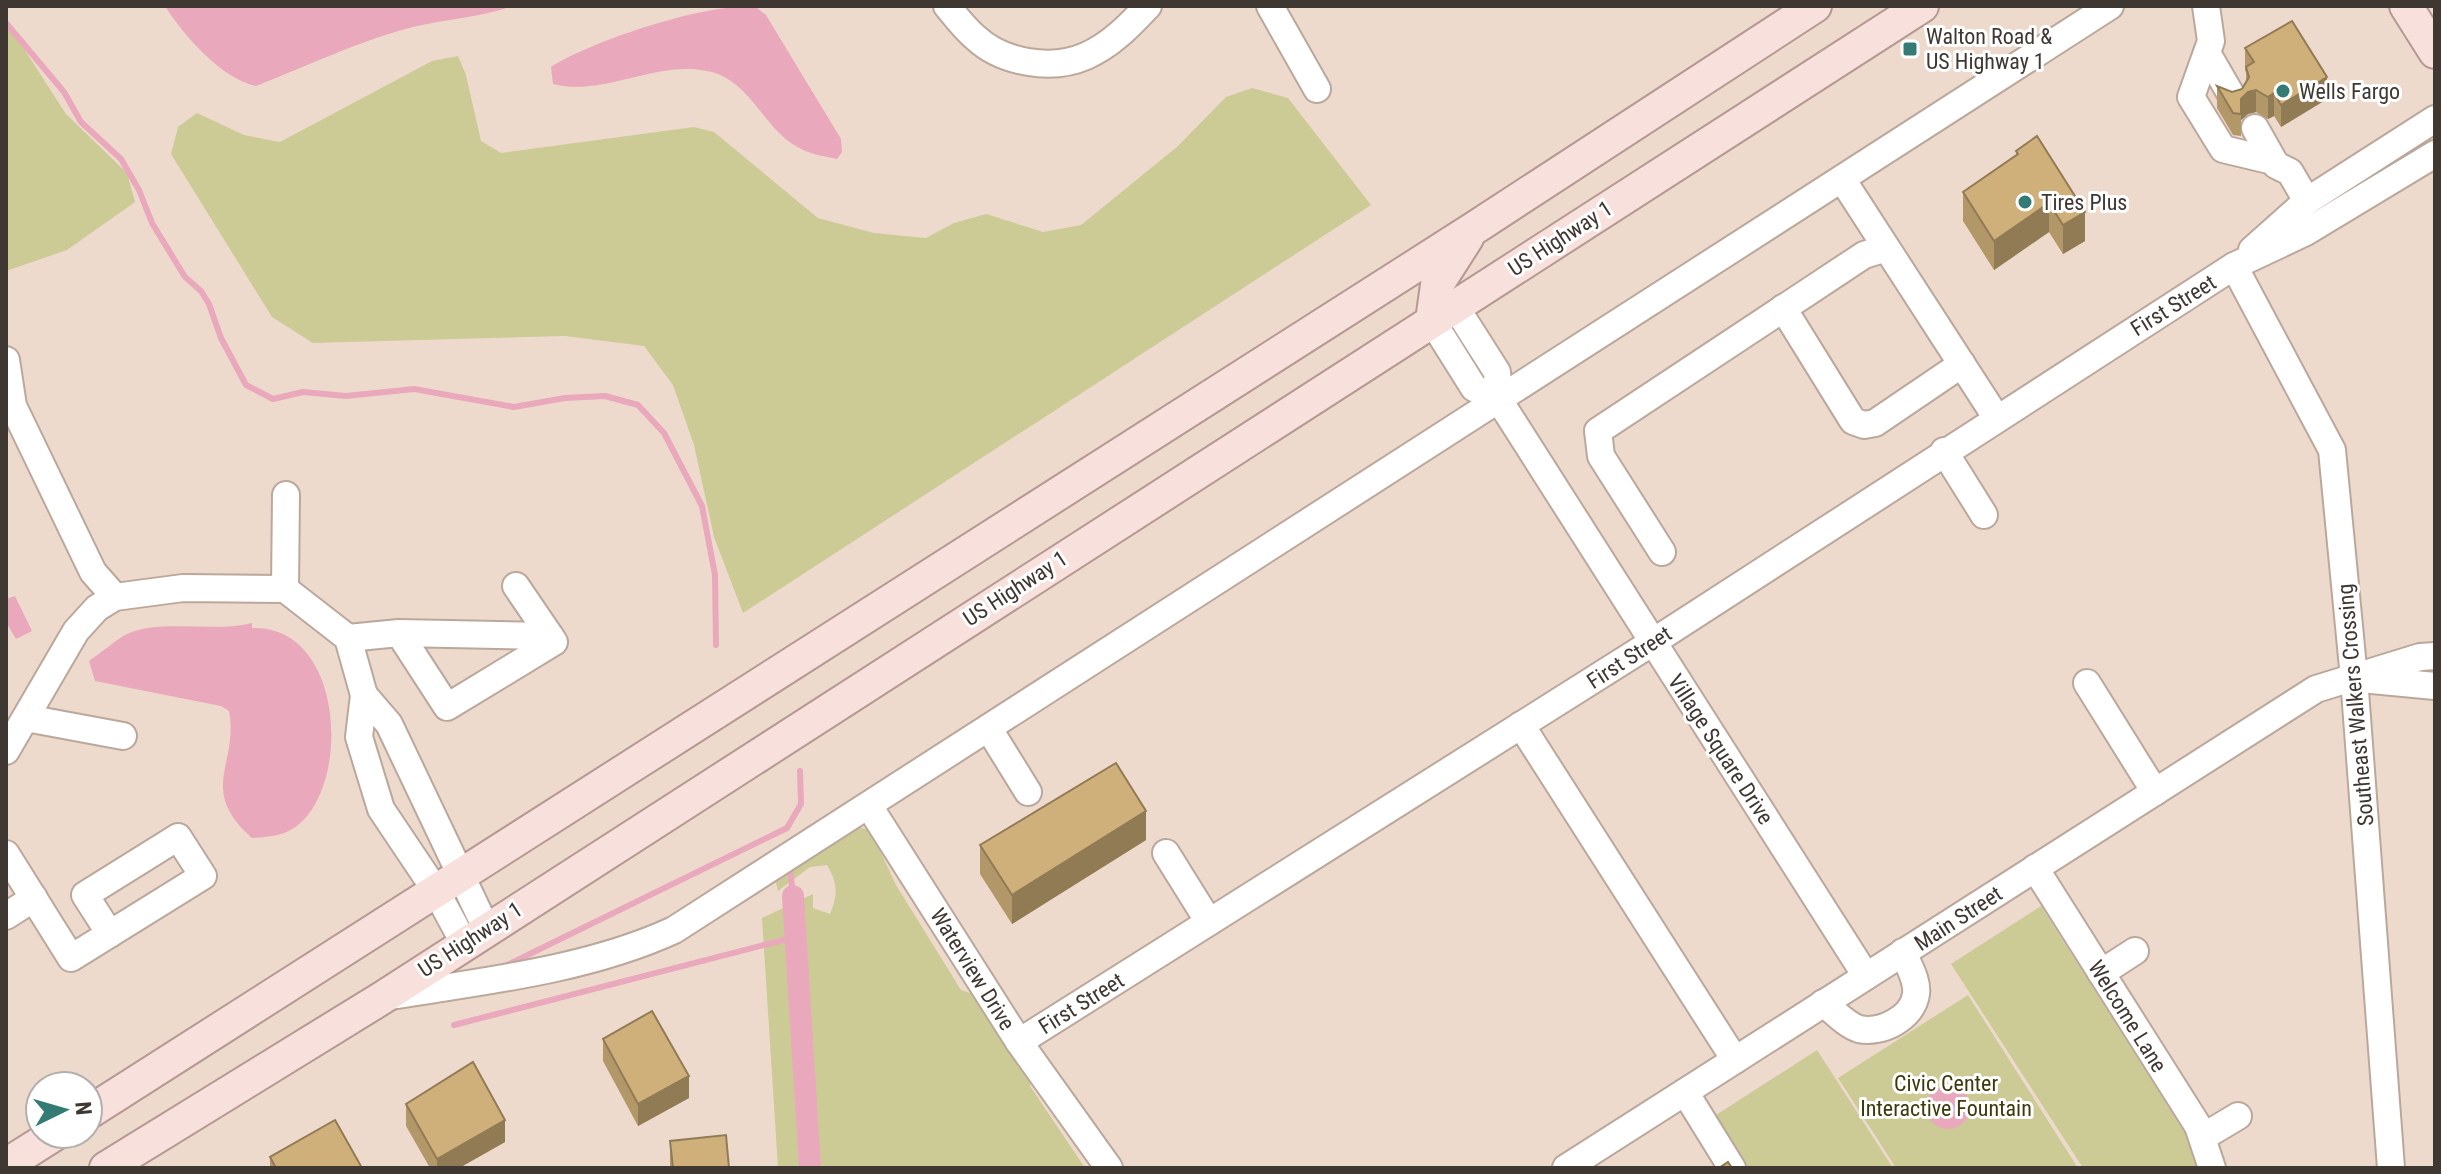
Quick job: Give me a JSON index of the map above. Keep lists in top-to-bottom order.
{
  "streets": {
    "main road": ["US Highway 1"],
    "street": [
      "First Street",
      "Southeast Walkers Crossing",
      "Village Square Drive",
      "Main Street",
      "Waterview Drive",
      "Welcome Lane"
    ]
  },
  "crossings": [
    ["US Highway 1", "Village Square Drive"],
    ["First Street", "Southeast Walkers Crossing"],
    ["First Street", "Village Square Drive"],
    ["First Street", "Waterview Drive"],
    ["Southeast Walkers Crossing", "Main Street"],
    ["Village Square Drive", "Main Street"],
    ["Main Street", "Welcome Lane"]
  ],
  "parks": ["Civic Center Interactive Fountain"],
  "places": {
    "transit": ["Walton Road & US Highway 1"],
    "other": ["Wells Fargo", "Tires Plus"]
  },
  "north": "right"
}
